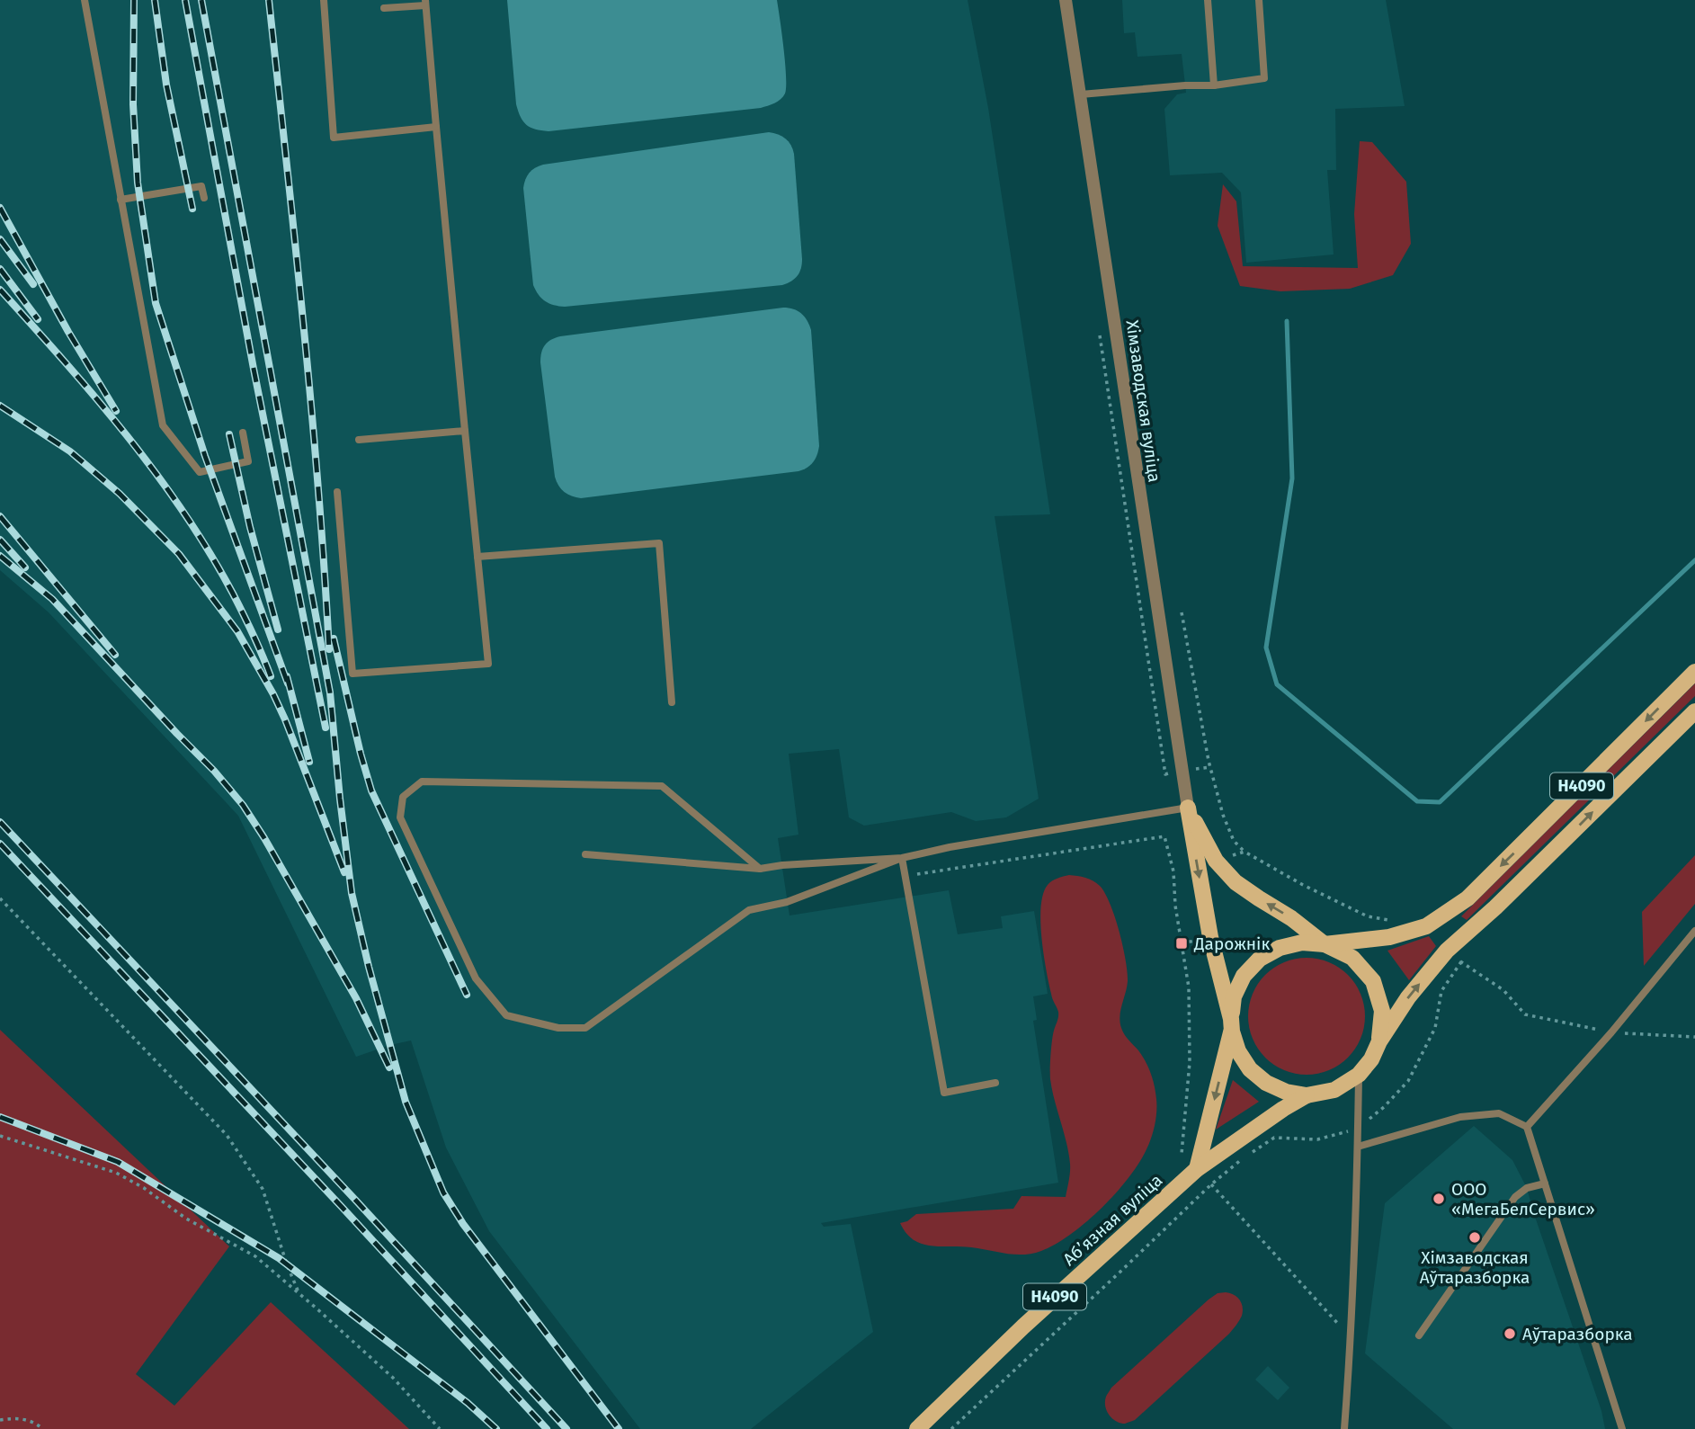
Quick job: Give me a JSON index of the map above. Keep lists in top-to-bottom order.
{
  "streets": {
    "main road": ["Н4090", "Абʼязная вуліца"],
    "street": ["Хімзаводская вуліца"]
  },
  "crossings": [
    ["Н4090", "Абʼязная вуліца"]
  ],
  "places": {
    "transit": ["Дарожнік"],
    "other": ["ООО «МегаБелСервис»", "Хімзаводская Аўтаразборка", "Аўтаразборка"]
  }
}
